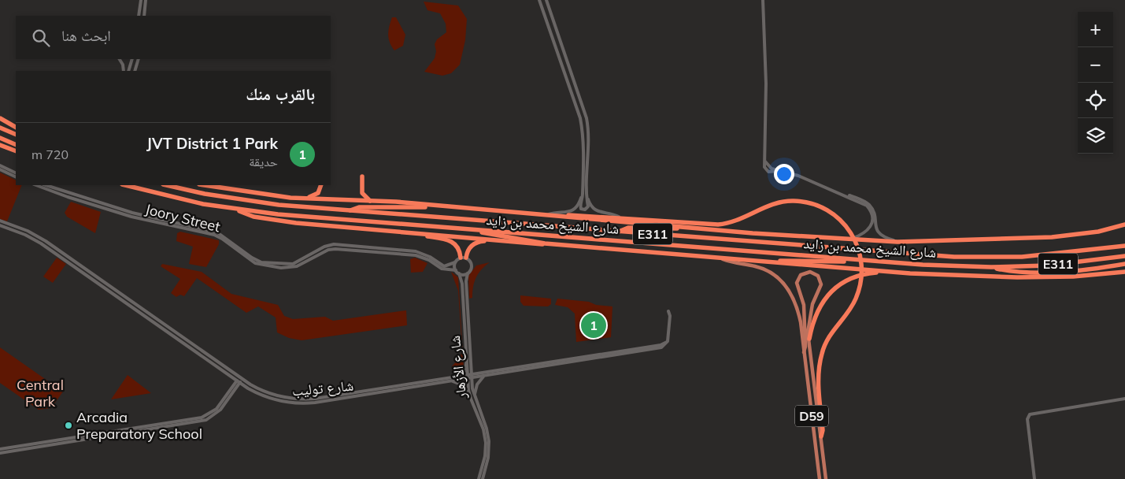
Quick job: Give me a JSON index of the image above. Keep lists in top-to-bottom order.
{
  "streets": {
    "highway": ["شارع الشيخ محمد بن زايد", "E311"],
    "main road": ["D59"],
    "street": ["Joory Street", "شارع الأزهار", "شارع توليب"]
  },
  "crossings": [
    ["Joory Street", "شارع الأزهار"],
    ["شارع الأزهار", "شارع توليب"]
  ],
  "parks": ["Central Park"],
  "places": ["Arcadia Preparatory School"],
  "page": {
    "map_buttons": ["+", "−"],
    "search": "ابحث هنا",
    "heading": "بالقرب منك",
    "list": [
      {
        "mark": "1",
        "name": "JVT District 1 Park",
        "note": "حديقة",
        "value": "720 m"
      }
    ],
    "pins": "1"
  }
}
